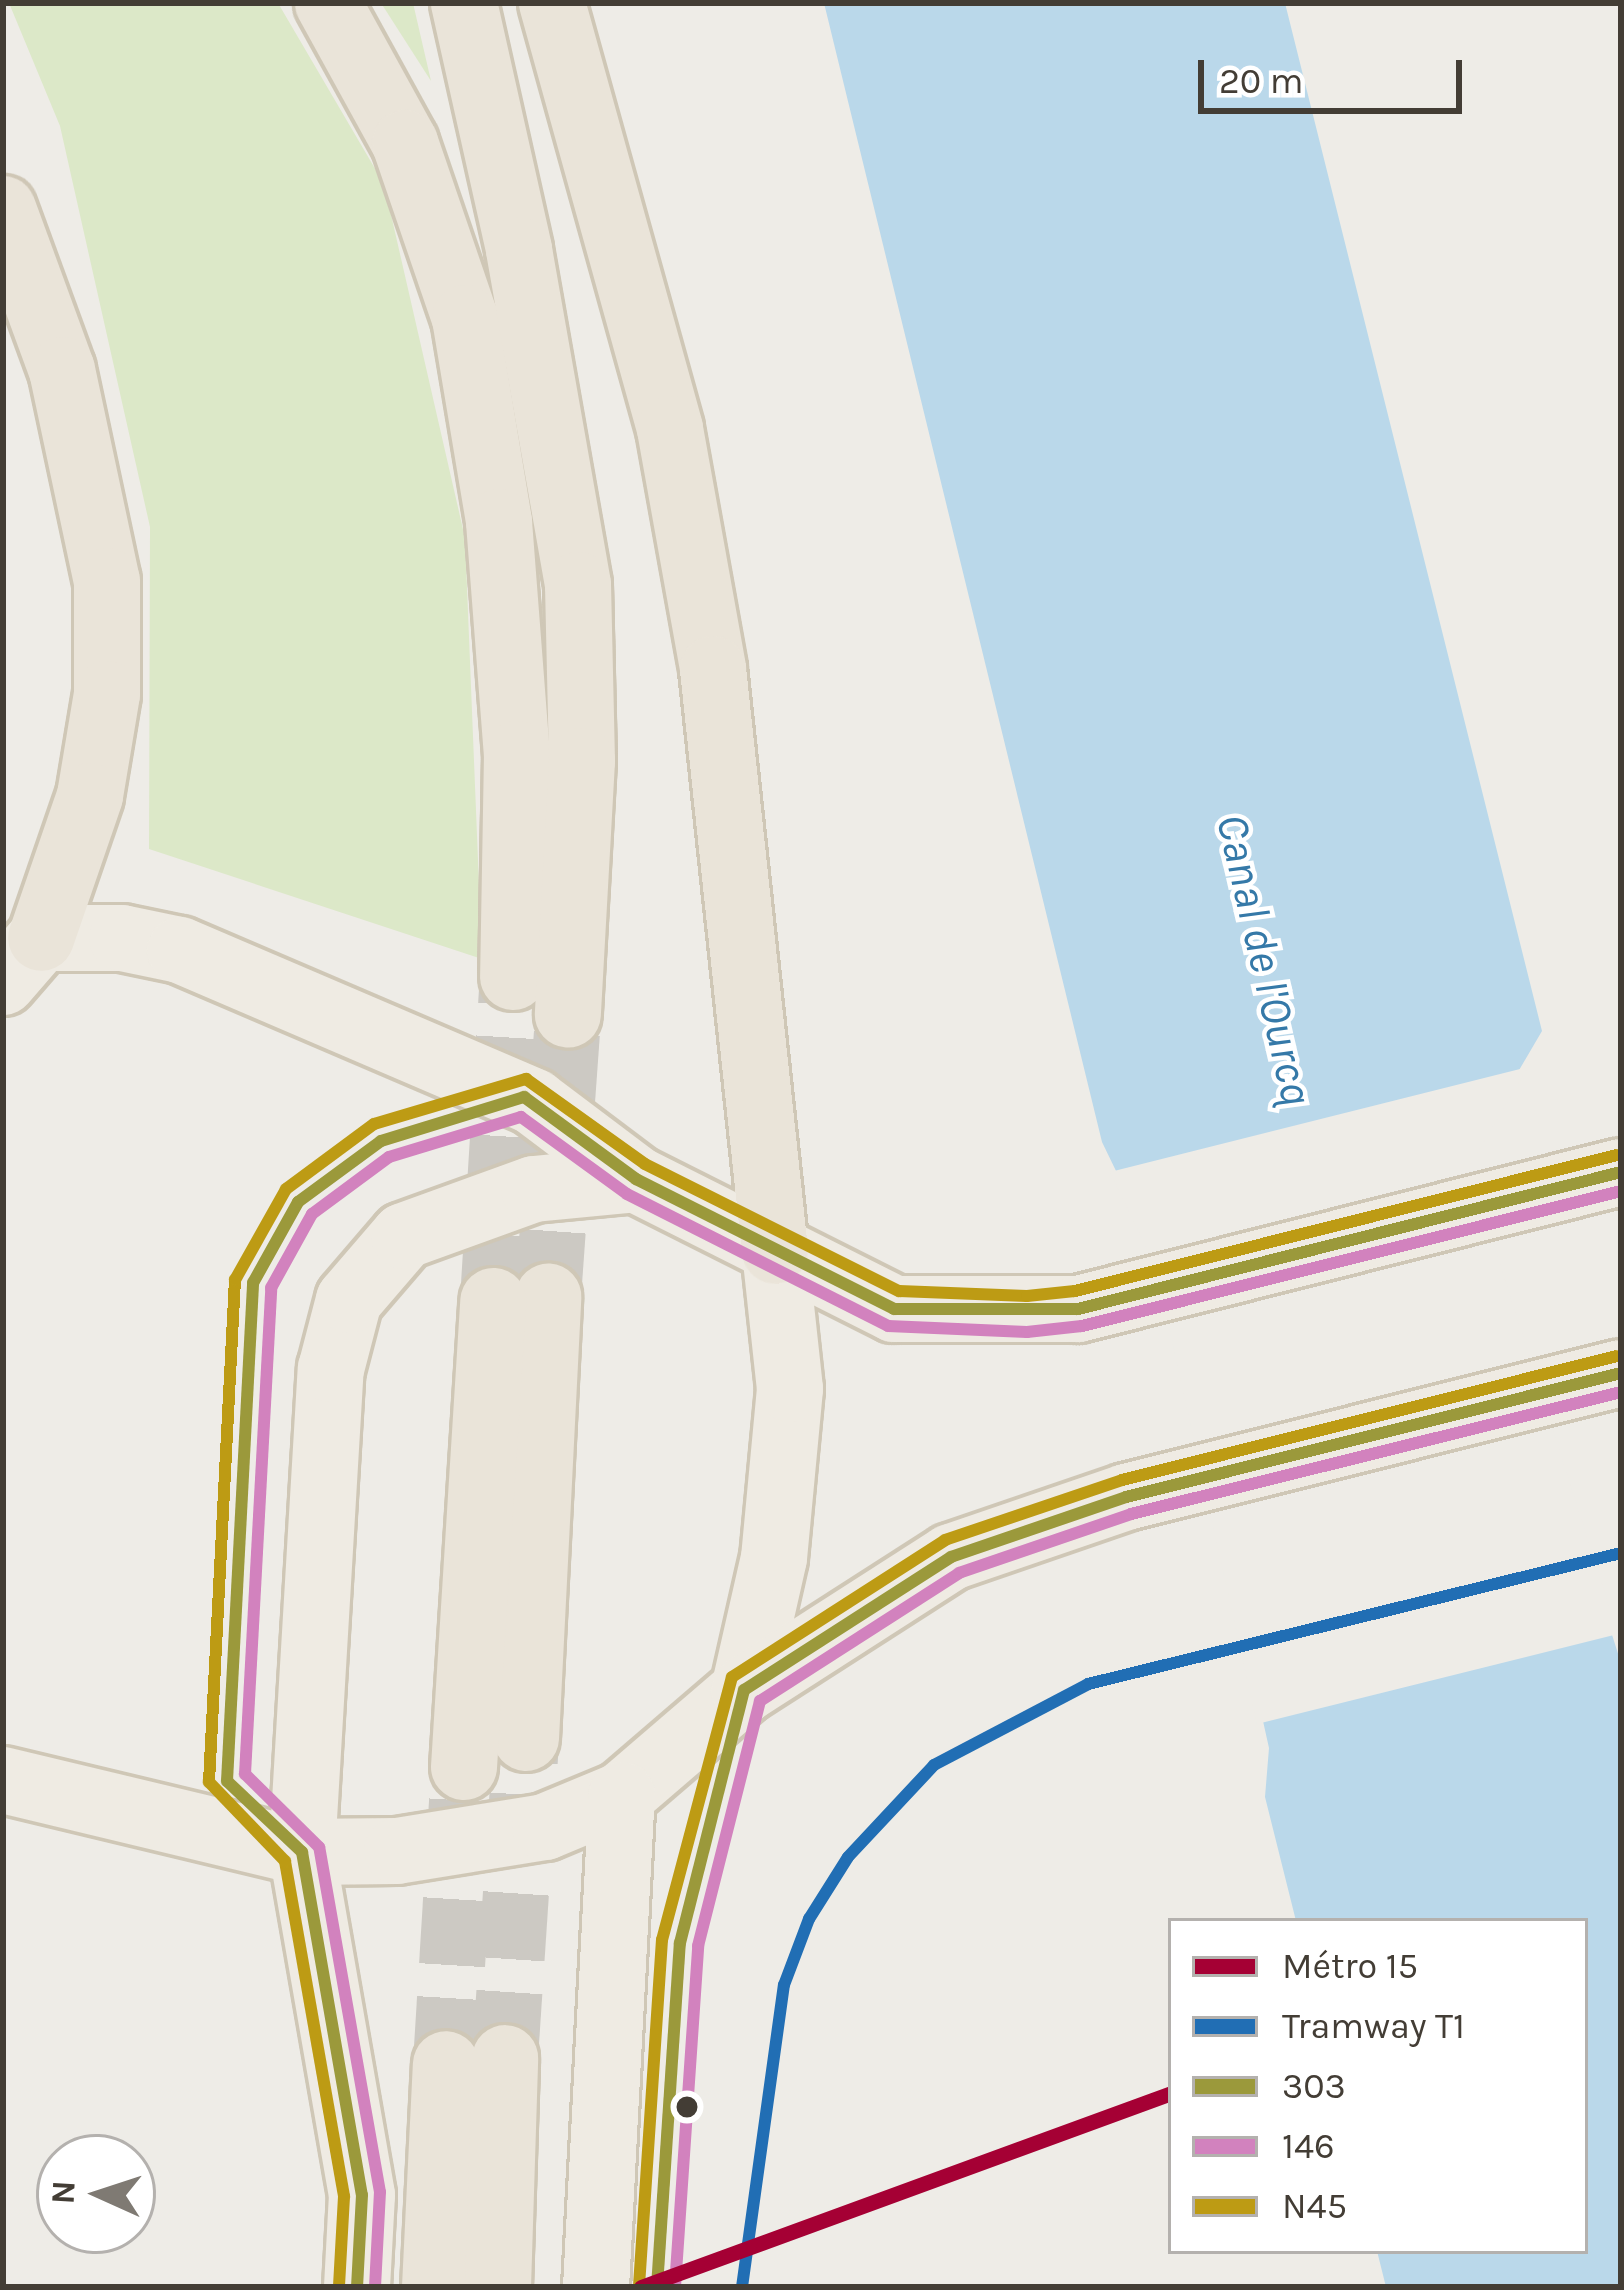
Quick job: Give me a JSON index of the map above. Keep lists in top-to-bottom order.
{
  "water": ["Canal de l'Ourcq"],
  "lines": [
    "transit line N45",
    "transit line 303",
    "transit line 146",
    "tram line T1",
    "metro line 15"
  ],
  "legend": [
    "Métro 15",
    "Tramway T1",
    "303",
    "146",
    "N45"
  ],
  "scale_bar": "20 m",
  "north": "left"
}
